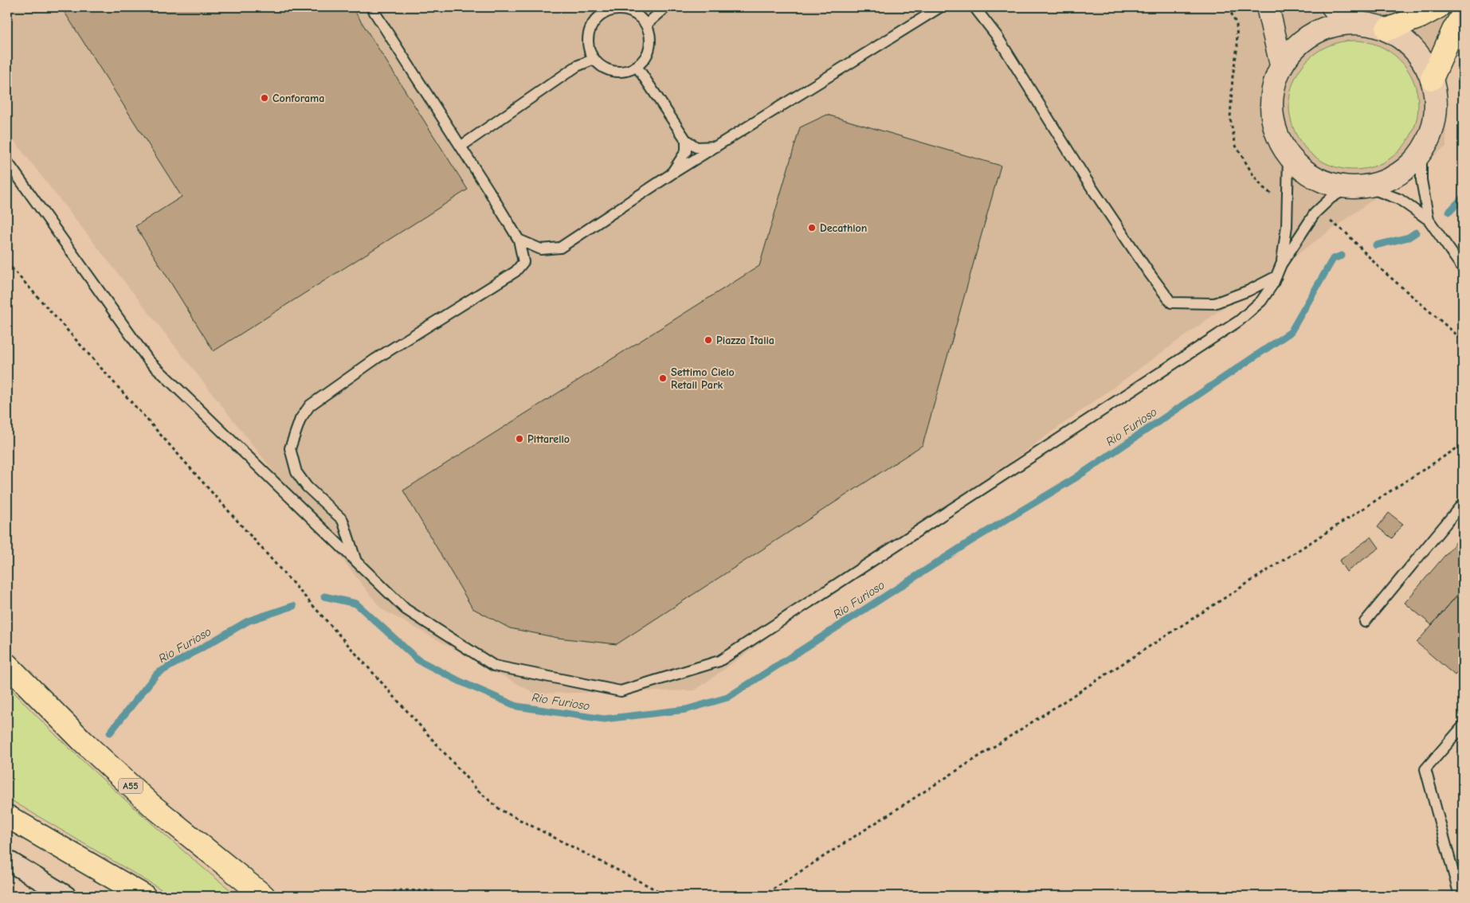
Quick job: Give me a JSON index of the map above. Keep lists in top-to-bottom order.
{
  "streets": {
    "highway": ["A55"]
  },
  "water": ["Rio Furioso"],
  "places": [
    "Conforama",
    "Decathlon",
    "Piazza Italia",
    "Settimo Cielo Retail Park",
    "Pittarello"
  ]
}
